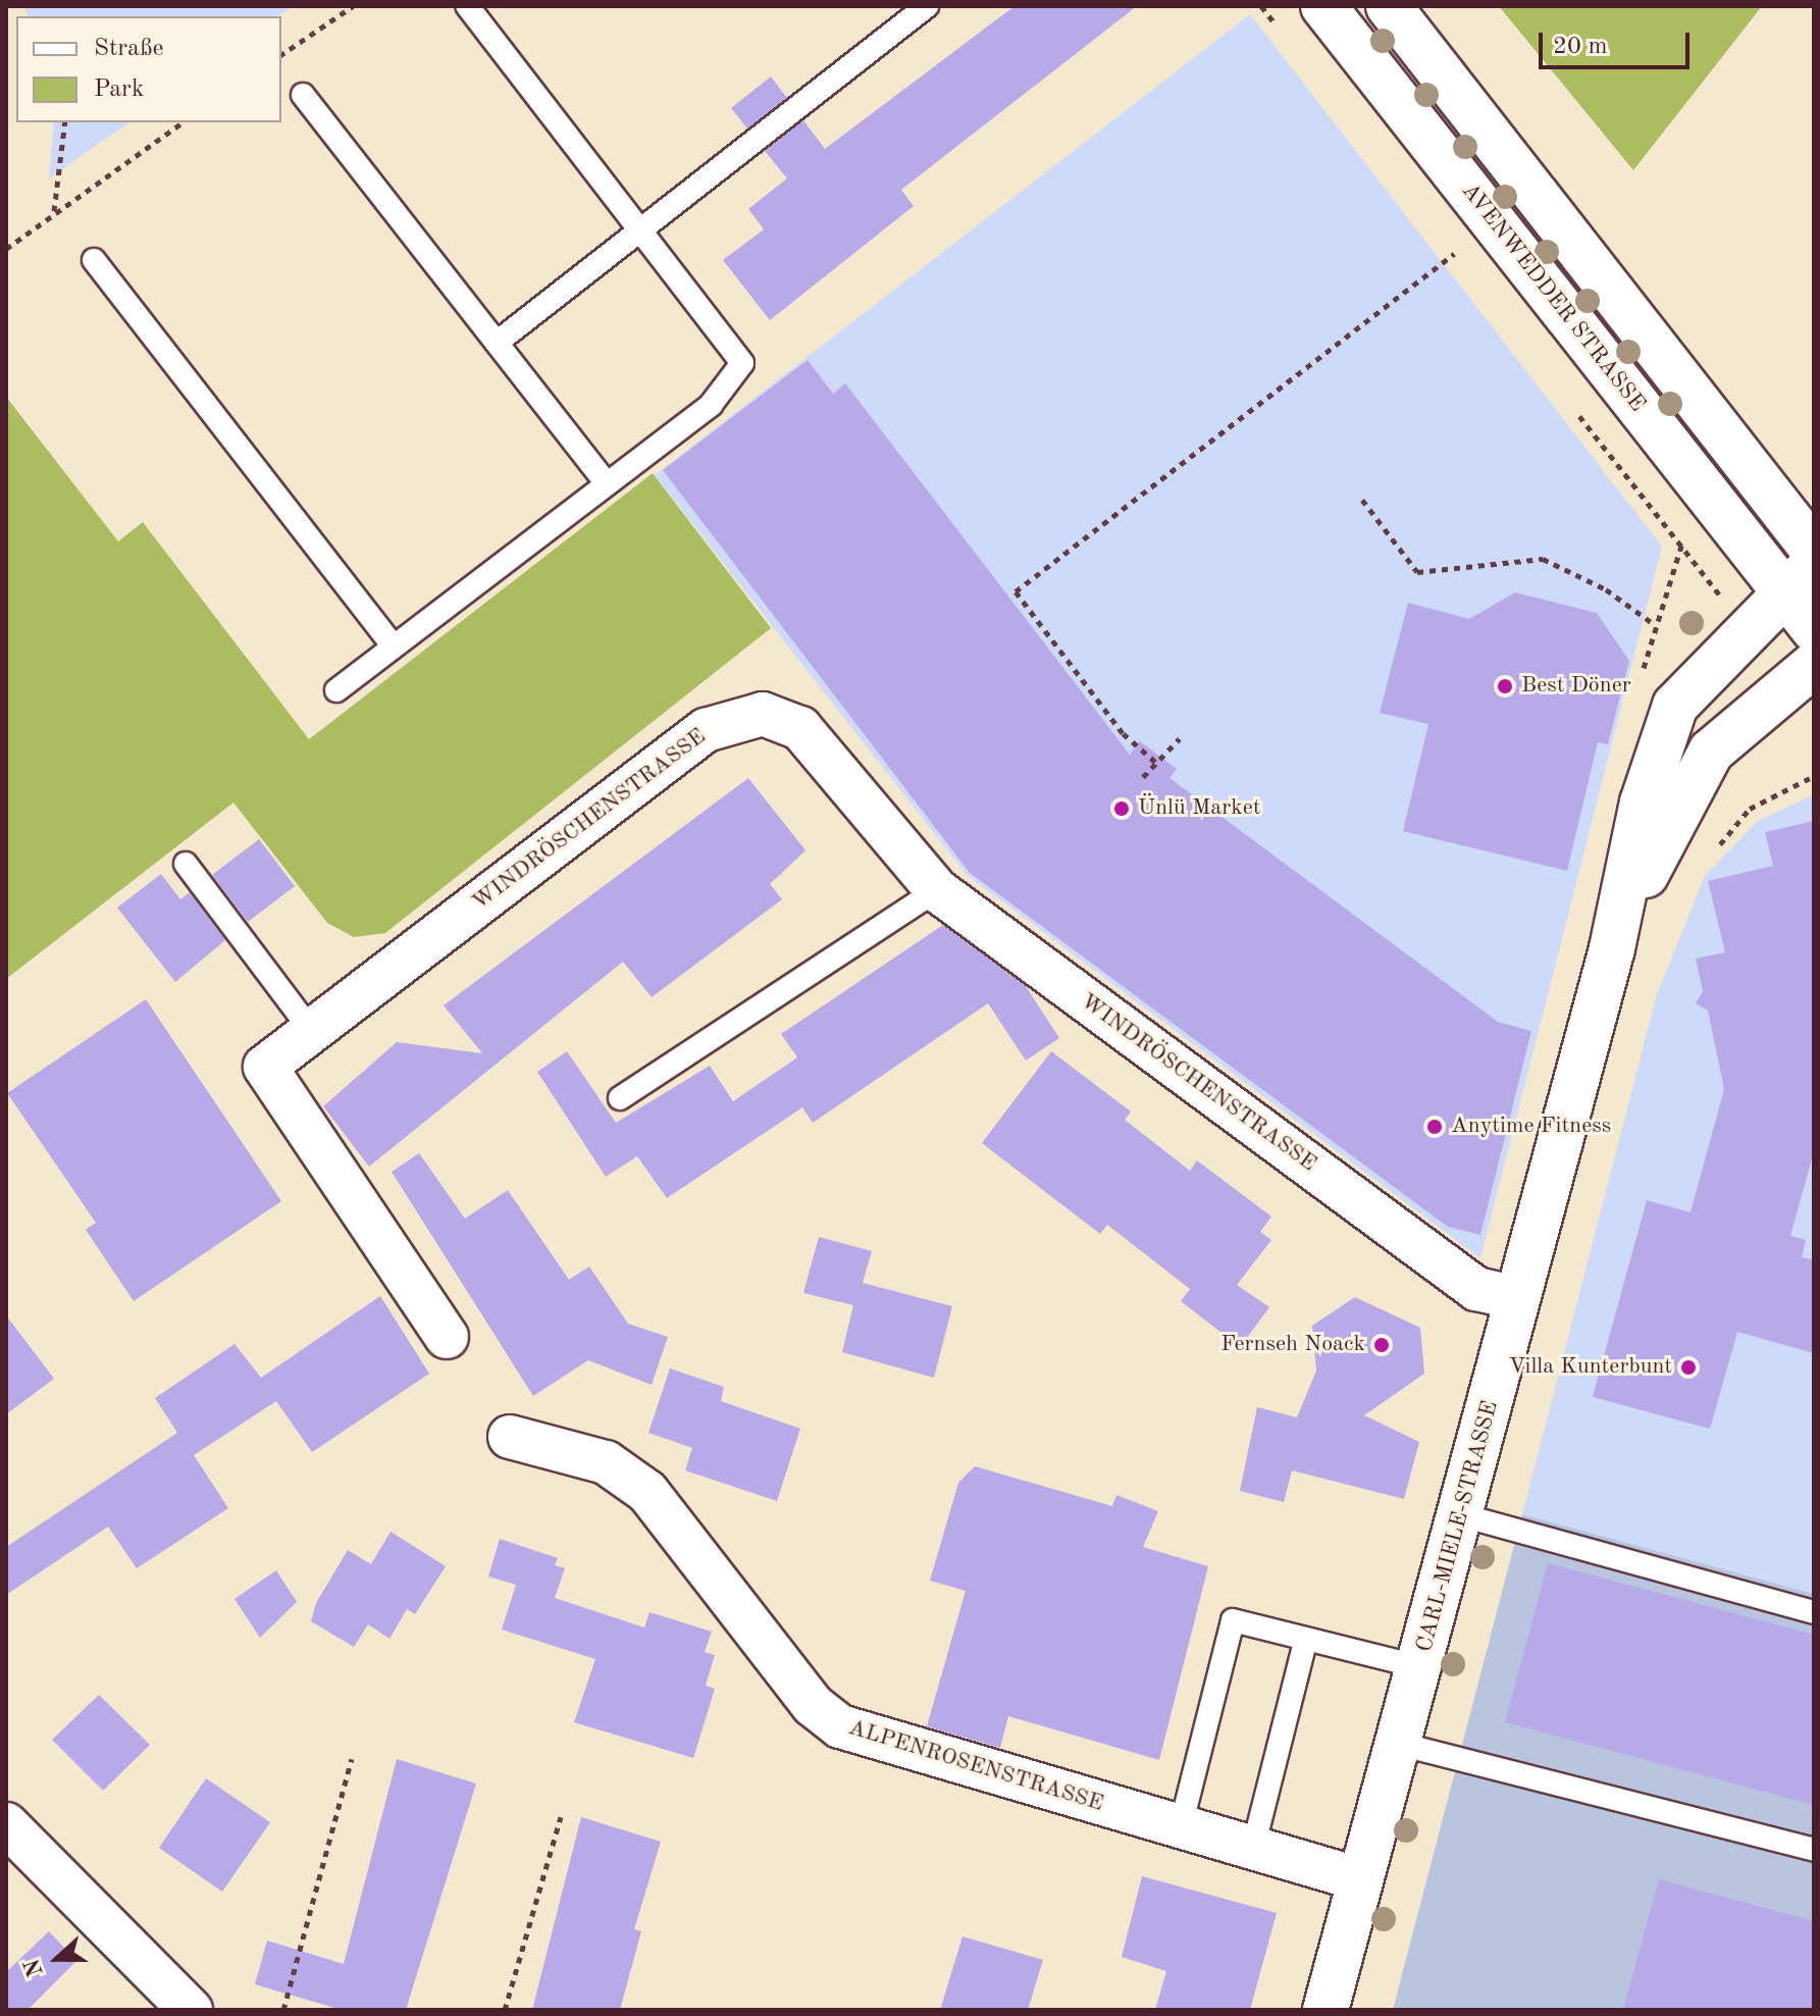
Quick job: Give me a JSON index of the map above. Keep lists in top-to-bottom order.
{
  "streets": {
    "street": [
      "AVENWEDDER STRASSE",
      "WINDRÖSCHENSTRASSE",
      "CARL-MIELE-STRASSE",
      "ALPENROSENSTRASSE"
    ]
  },
  "crossings": [
    ["AVENWEDDER STRASSE", "CARL-MIELE-STRASSE"],
    ["WINDRÖSCHENSTRASSE", "CARL-MIELE-STRASSE"],
    ["CARL-MIELE-STRASSE", "ALPENROSENSTRASSE"]
  ],
  "places": [
    "Best Döner",
    "Ünlü Market",
    "Anytime Fitness",
    "Fernseh Noack",
    "Villa Kunterbunt"
  ],
  "legend": ["Straße", "Park"],
  "scale_bar": "20 m",
  "north": "left"
}
